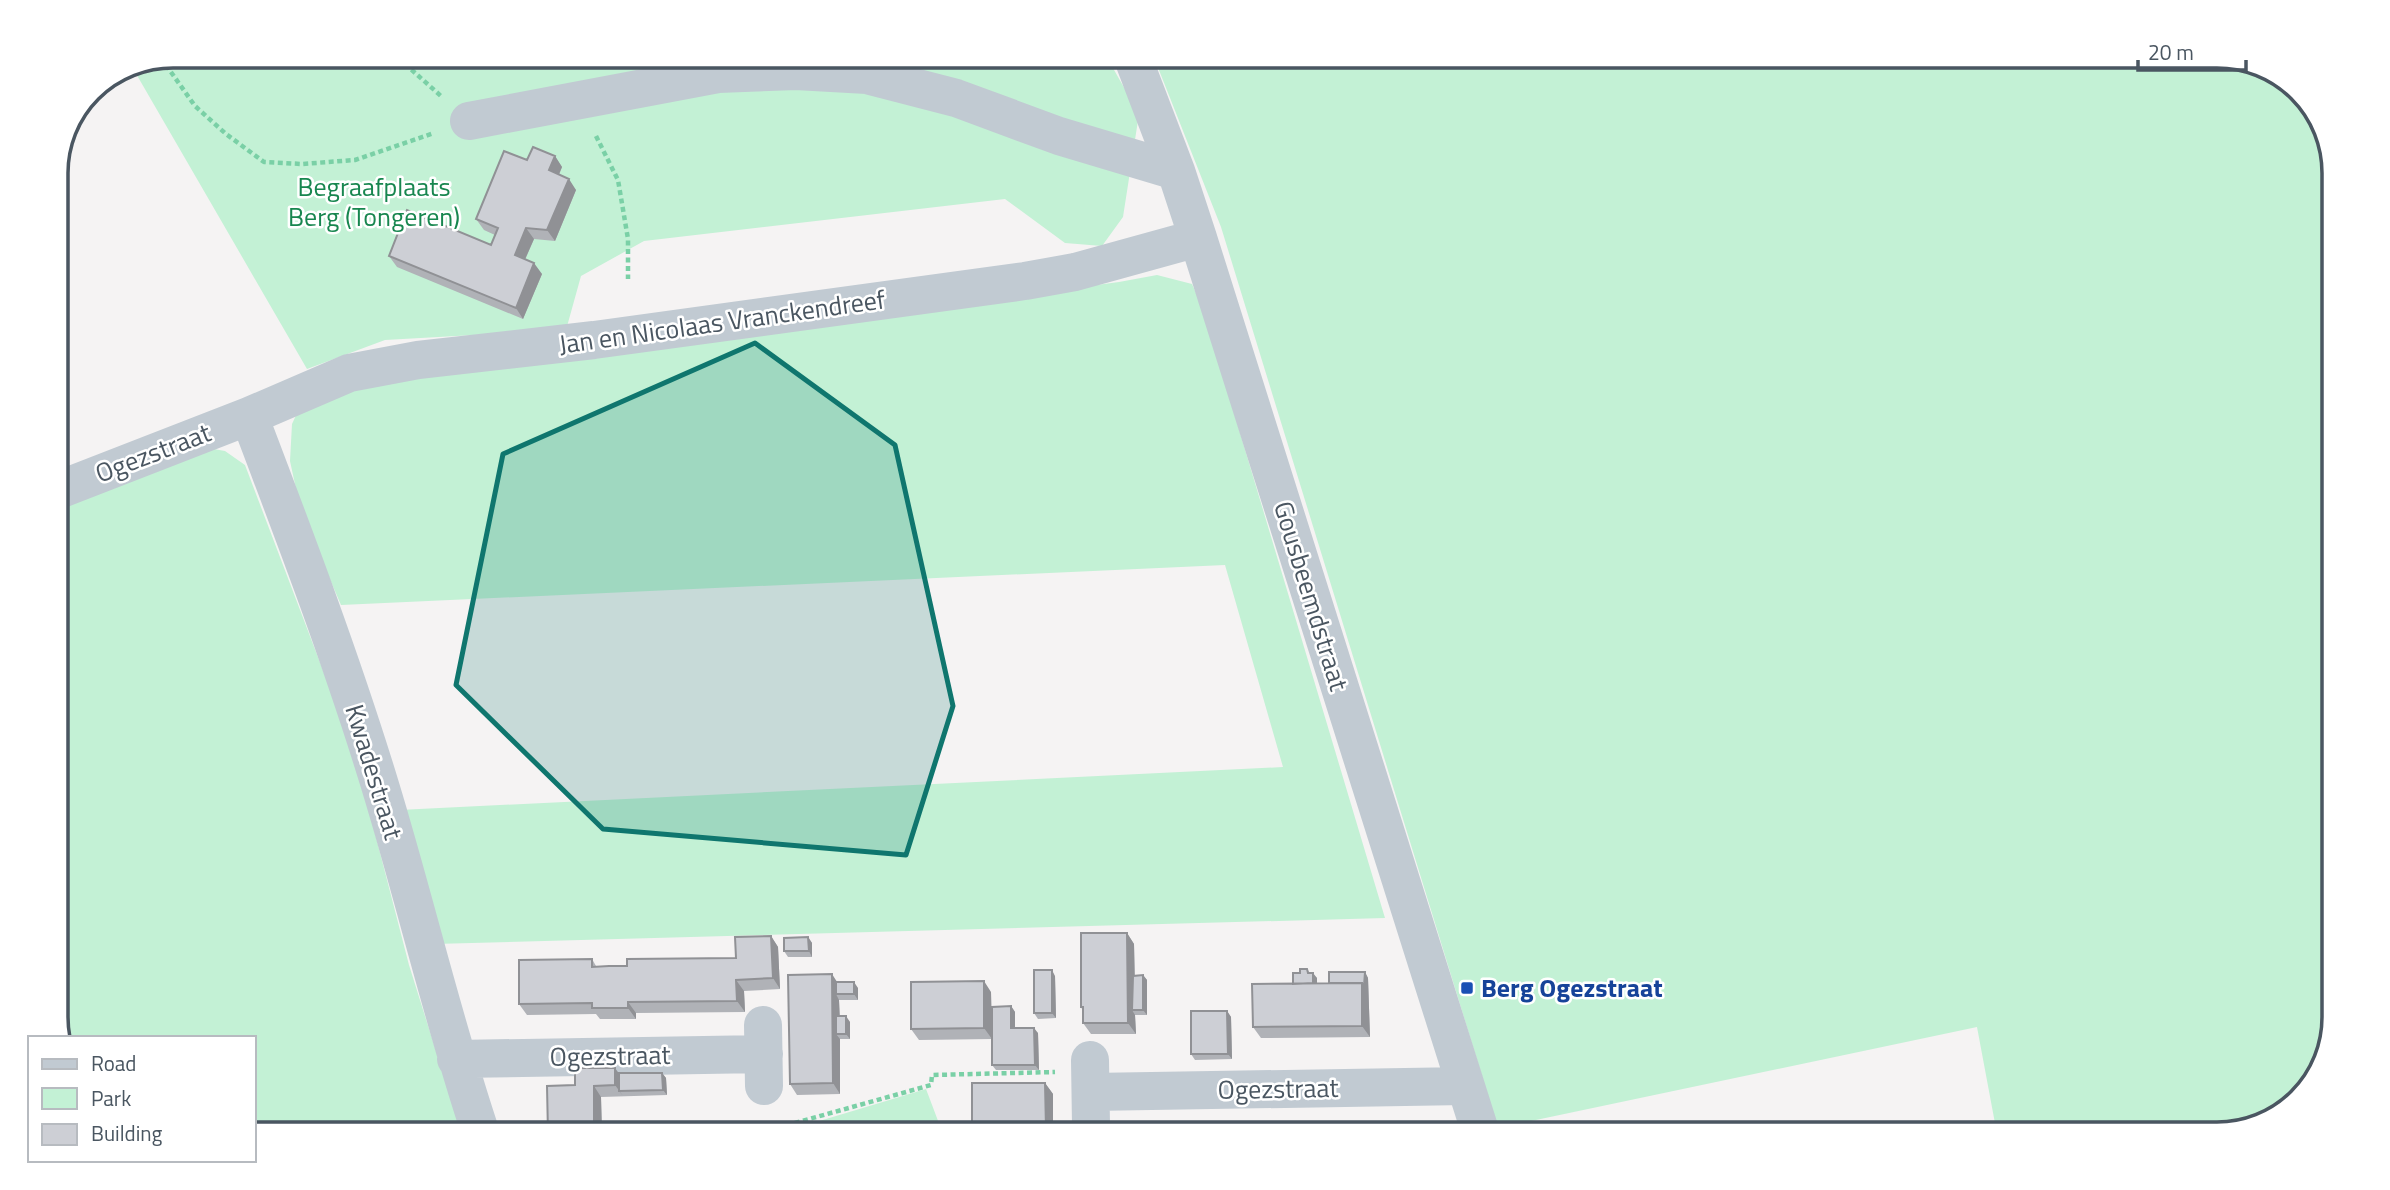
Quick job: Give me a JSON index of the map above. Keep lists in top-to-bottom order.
{
  "streets": {
    "street": [
      "Jan en Nicolaas Vranckendreef",
      "Ogezstraat",
      "Gousbeemdstraat",
      "Kwadestraat"
    ]
  },
  "crossings": [
    ["Jan en Nicolaas Vranckendreef", "Ogezstraat"],
    ["Jan en Nicolaas Vranckendreef", "Gousbeemdstraat"],
    ["Jan en Nicolaas Vranckendreef", "Kwadestraat"],
    ["Ogezstraat", "Gousbeemdstraat"],
    ["Ogezstraat", "Kwadestraat"]
  ],
  "parks": ["Begraafplaats Berg (Tongeren)"],
  "places": {
    "transit": ["Berg Ogezstraat"]
  },
  "legend": ["Road", "Park", "Building"],
  "scale_bar": "20 m"
}
